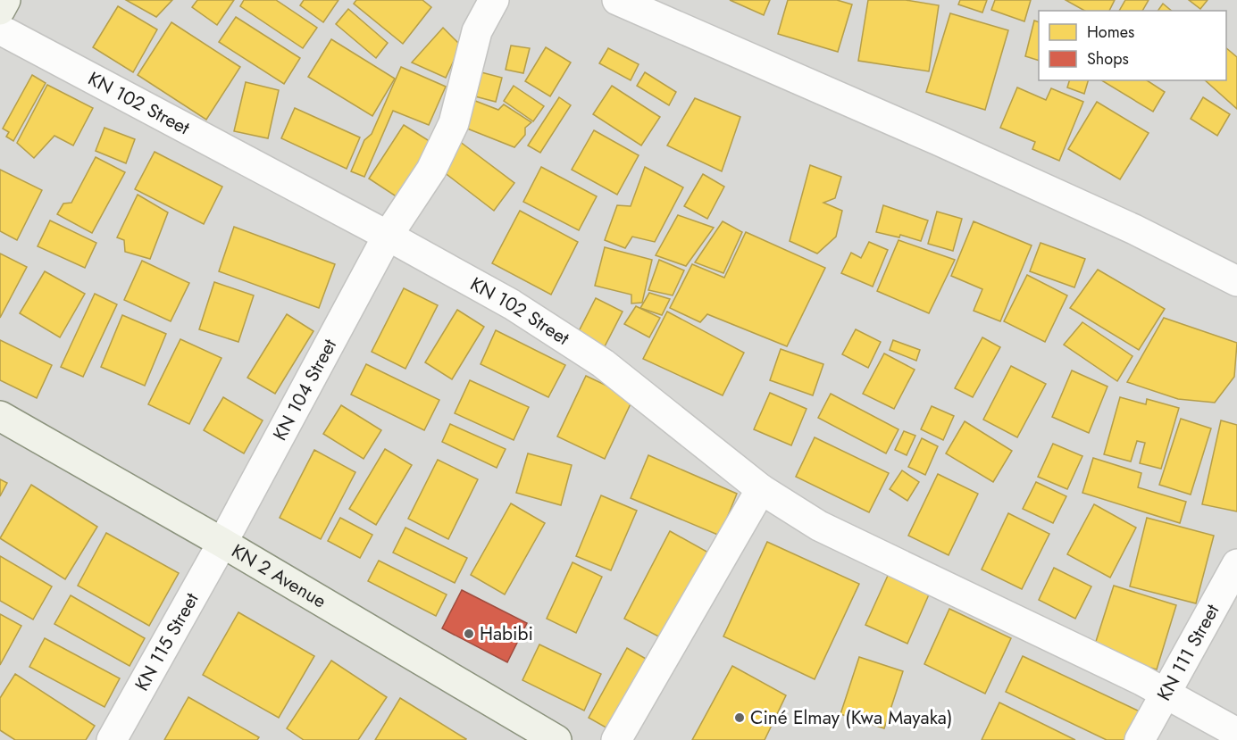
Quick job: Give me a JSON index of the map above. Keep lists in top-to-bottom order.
{
  "streets": {
    "main road": ["KN 2 Avenue"],
    "street": [
      "KN 102 Street",
      "KN 104 Street",
      "KN 115 Street",
      "KN 111 Street"
    ]
  },
  "crossings": [
    ["KN 102 Street", "KN 104 Street"],
    ["KN 102 Street", "KN 111 Street"],
    ["KN 104 Street", "KN 2 Avenue"],
    ["KN 104 Street", "KN 115 Street"],
    ["KN 2 Avenue", "KN 115 Street"]
  ],
  "places": ["Habibi", "Ciné Elmay (Kwa Mayaka)"],
  "legend": ["Homes", "Shops"]
}
